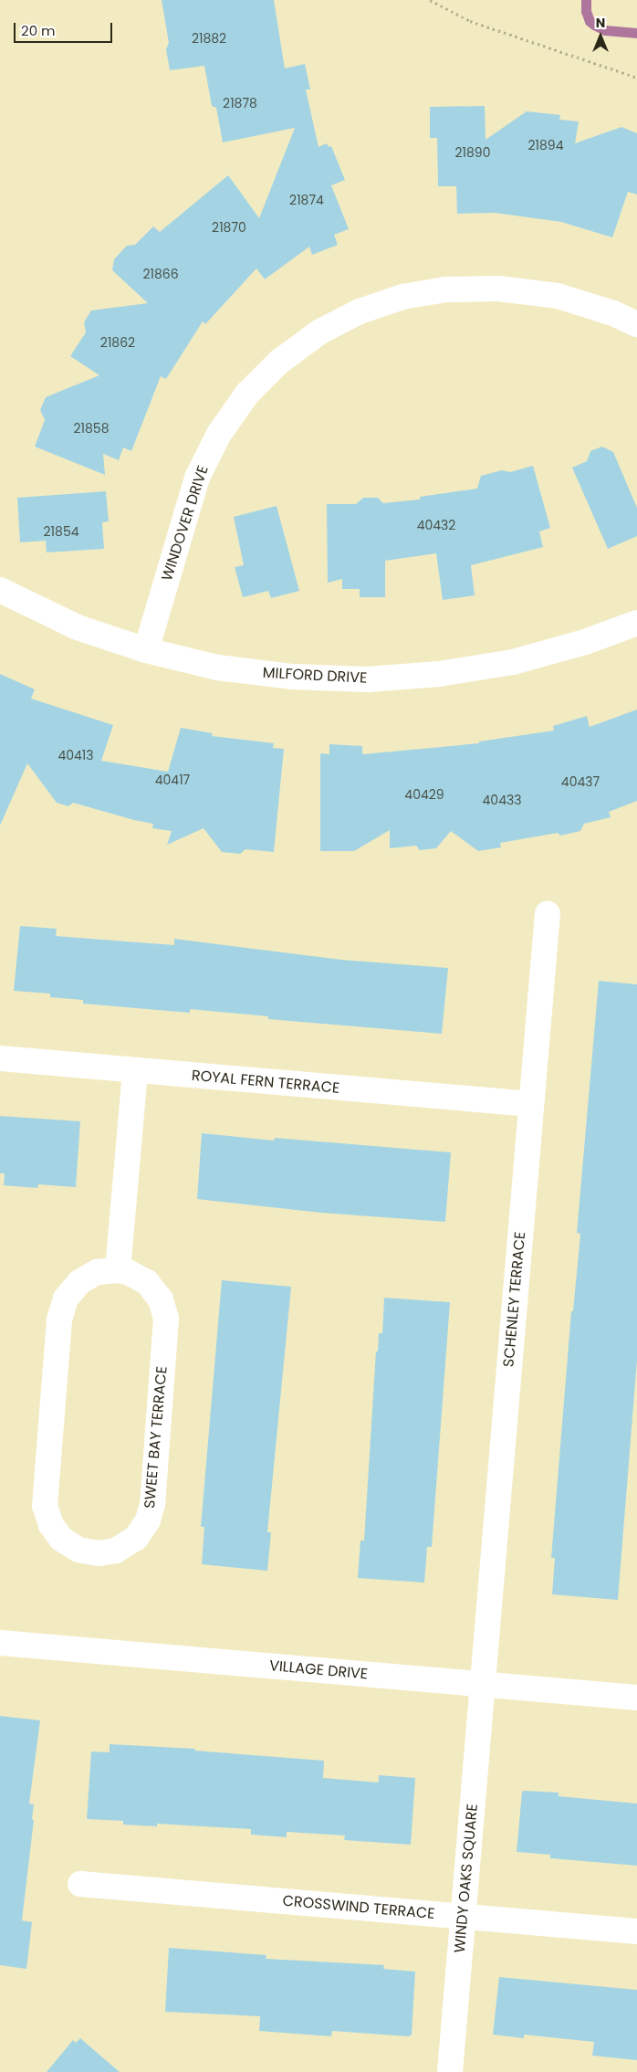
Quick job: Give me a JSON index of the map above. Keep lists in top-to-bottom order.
{
  "streets": {
    "street": [
      "WINDOVER DRIVE",
      "MILFORD DRIVE",
      "ROYAL FERN TERRACE",
      "SCHENLEY TERRACE",
      "SWEET BAY TERRACE",
      "VILLAGE DRIVE",
      "WINDY OAKS SQUARE",
      "CROSSWIND TERRACE"
    ]
  },
  "crossings": [
    ["WINDOVER DRIVE", "MILFORD DRIVE"],
    ["ROYAL FERN TERRACE", "SCHENLEY TERRACE"],
    ["SCHENLEY TERRACE", "VILLAGE DRIVE"],
    ["SCHENLEY TERRACE", "WINDY OAKS SQUARE"],
    ["VILLAGE DRIVE", "WINDY OAKS SQUARE"],
    ["WINDY OAKS SQUARE", "CROSSWIND TERRACE"]
  ],
  "house_numbers": [
    "21882",
    "21878",
    "21894",
    "21890",
    "21874",
    "21870",
    "21866",
    "21862",
    "21858",
    "40432",
    "21854",
    "40413",
    "40417",
    "40437",
    "40429",
    "40433"
  ],
  "scale_bar": "20 m",
  "north": "top"
}
